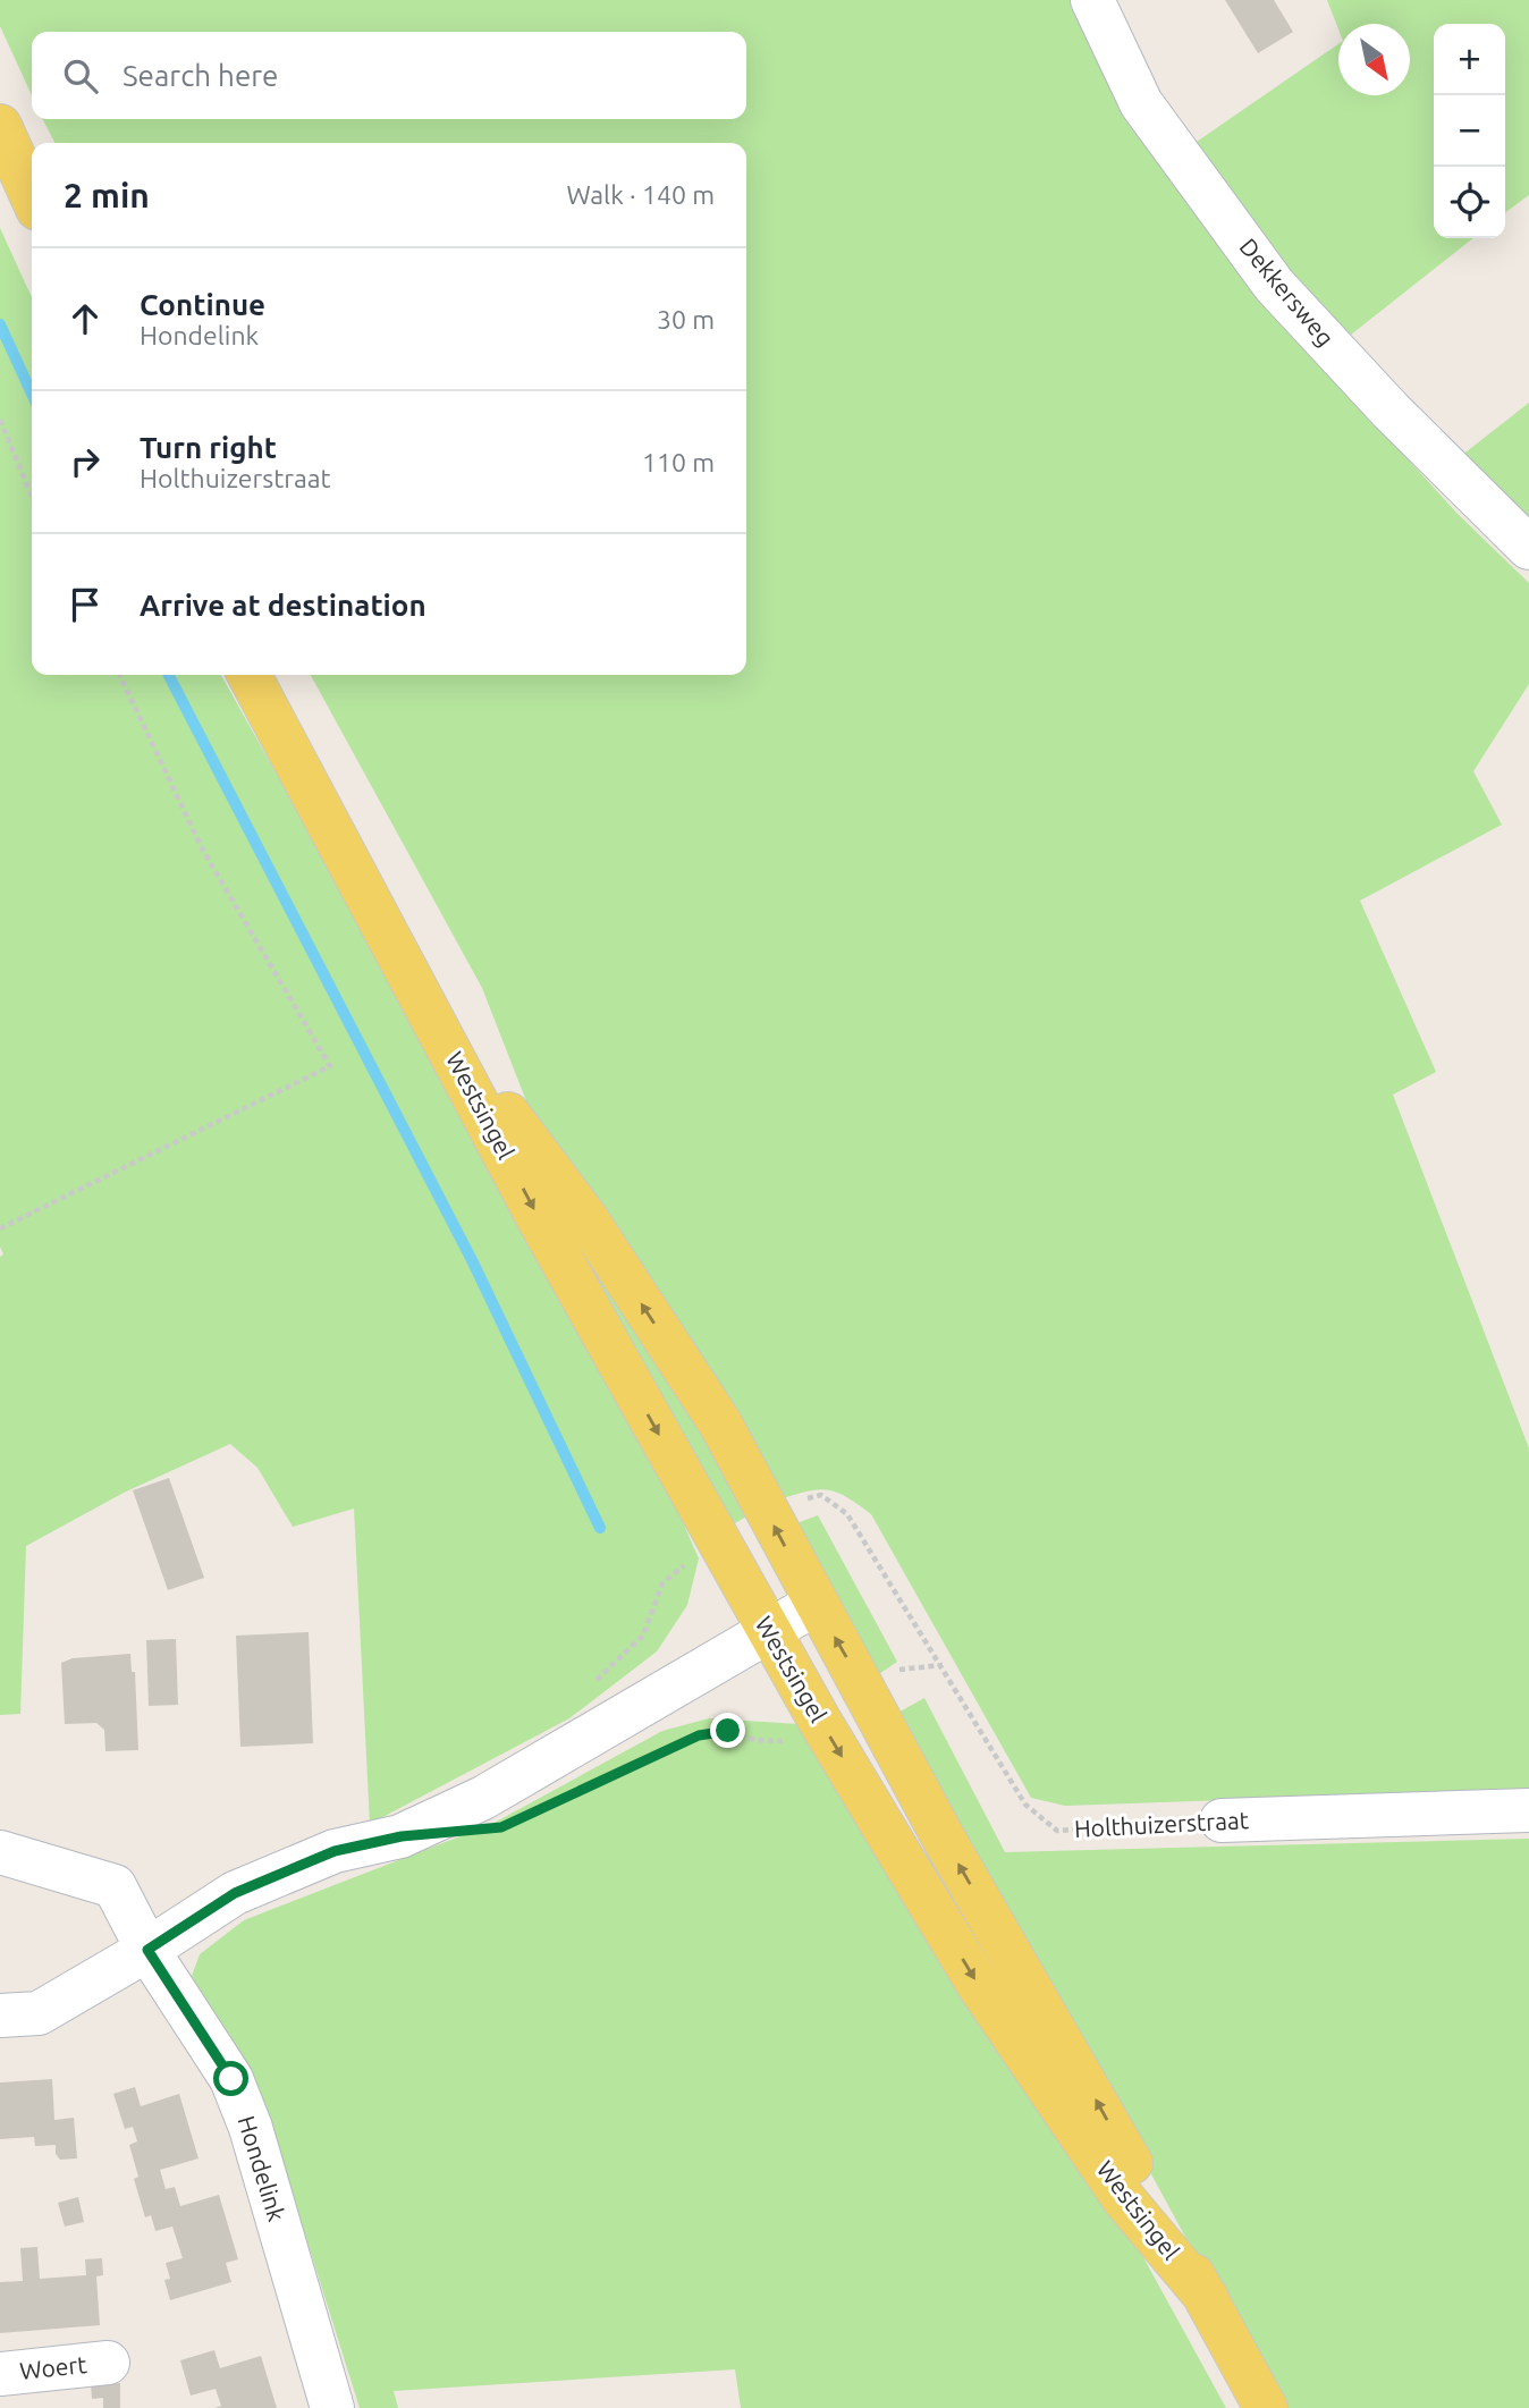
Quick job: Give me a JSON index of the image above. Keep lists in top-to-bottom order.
{
  "streets": {
    "main road": ["Westsingel"],
    "street": [
      "Dekkersweg",
      "Holthuizerstraat",
      "Hondelink",
      "Woert"
    ]
  },
  "crossings": [
    ["Westsingel", "Holthuizerstraat"]
  ],
  "north": "bottom right",
  "page": {
    "map_buttons": ["+", "−"],
    "search": "Search here",
    "heading": ["2 min", "Walk · 140 m"],
    "list": [
      ["Continue", "Hondelink", "30 m"],
      ["Turn right", "Holthuizerstraat", "110 m"],
      "Arrive at destination"
    ]
  }
}
